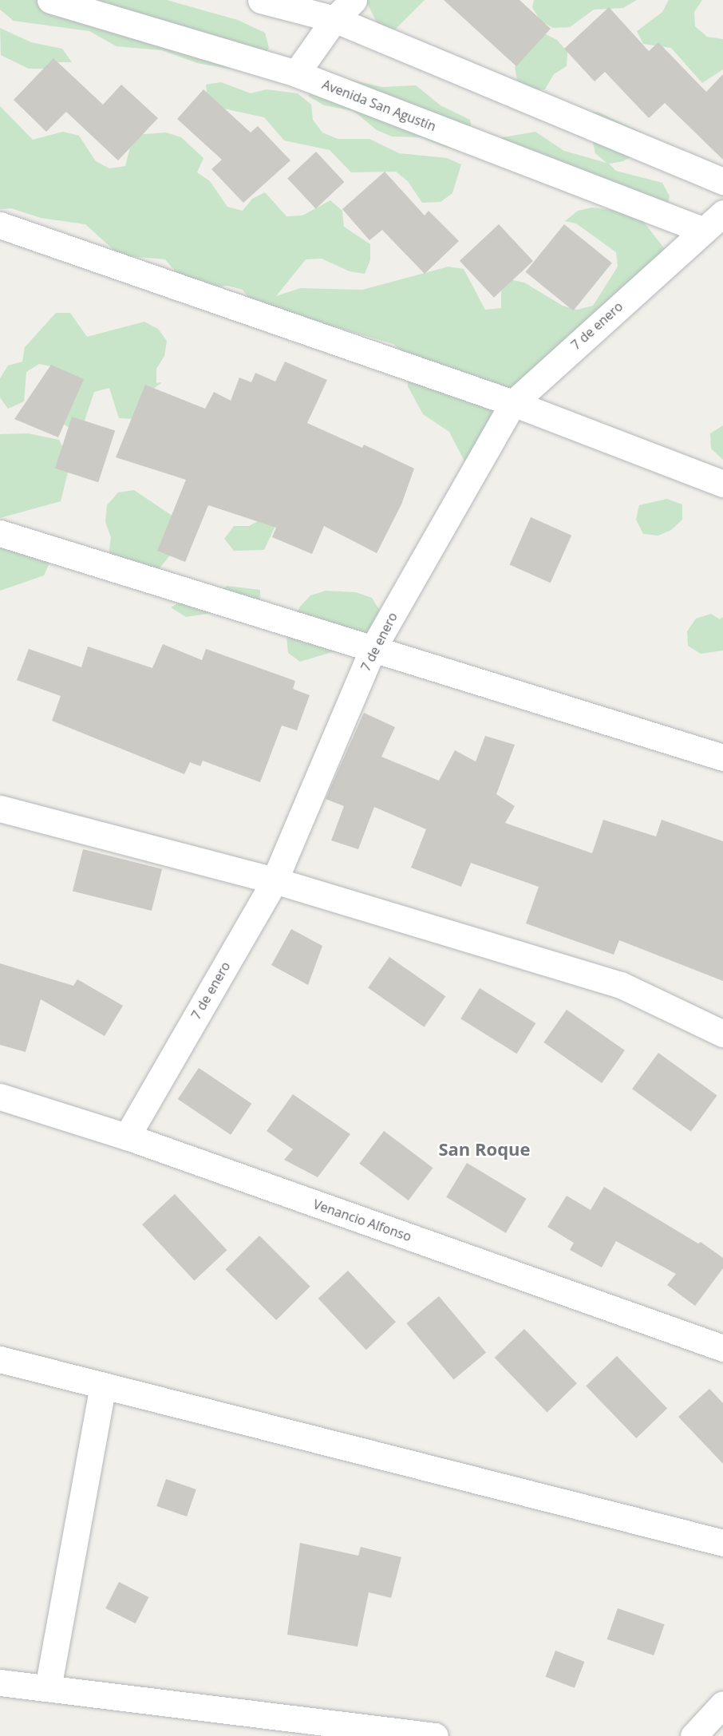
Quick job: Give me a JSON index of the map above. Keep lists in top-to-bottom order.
{
  "streets": {
    "street": ["Avenida San Agustín", "7 de enero", "Venancio Alfonso"]
  },
  "crossings": [
    ["Avenida San Agustín", "7 de enero"],
    ["7 de enero", "Venancio Alfonso"]
  ],
  "districts": ["San Roque"]
}
